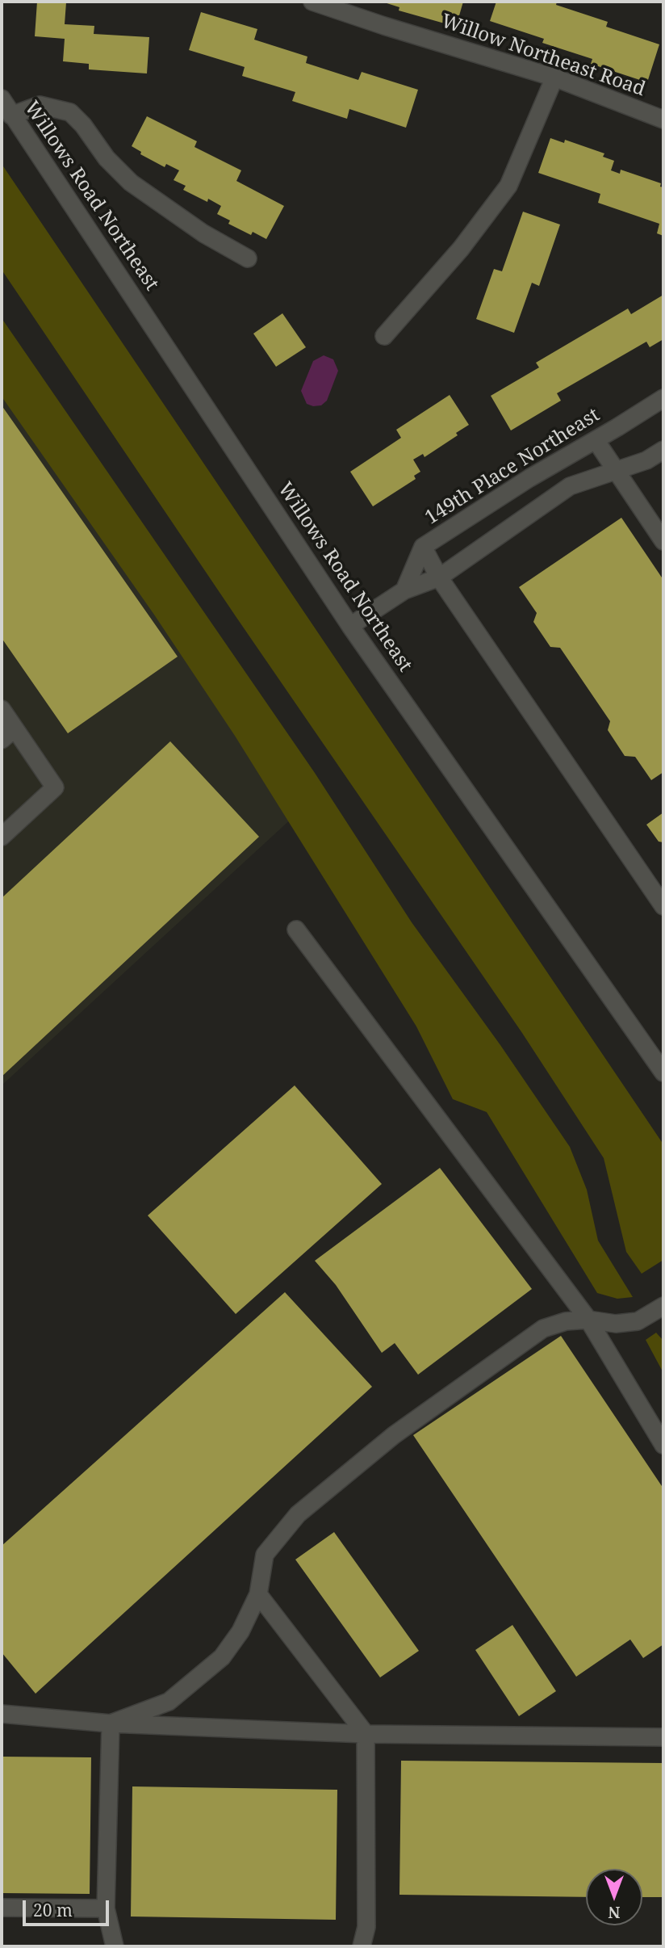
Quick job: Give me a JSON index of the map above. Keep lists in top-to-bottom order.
{
  "streets": {
    "street": ["Willow Northeast Road", "Willows Road Northeast", "149th Place Northeast"]
  },
  "scale_bar": "20 m",
  "north": "bottom"
}
